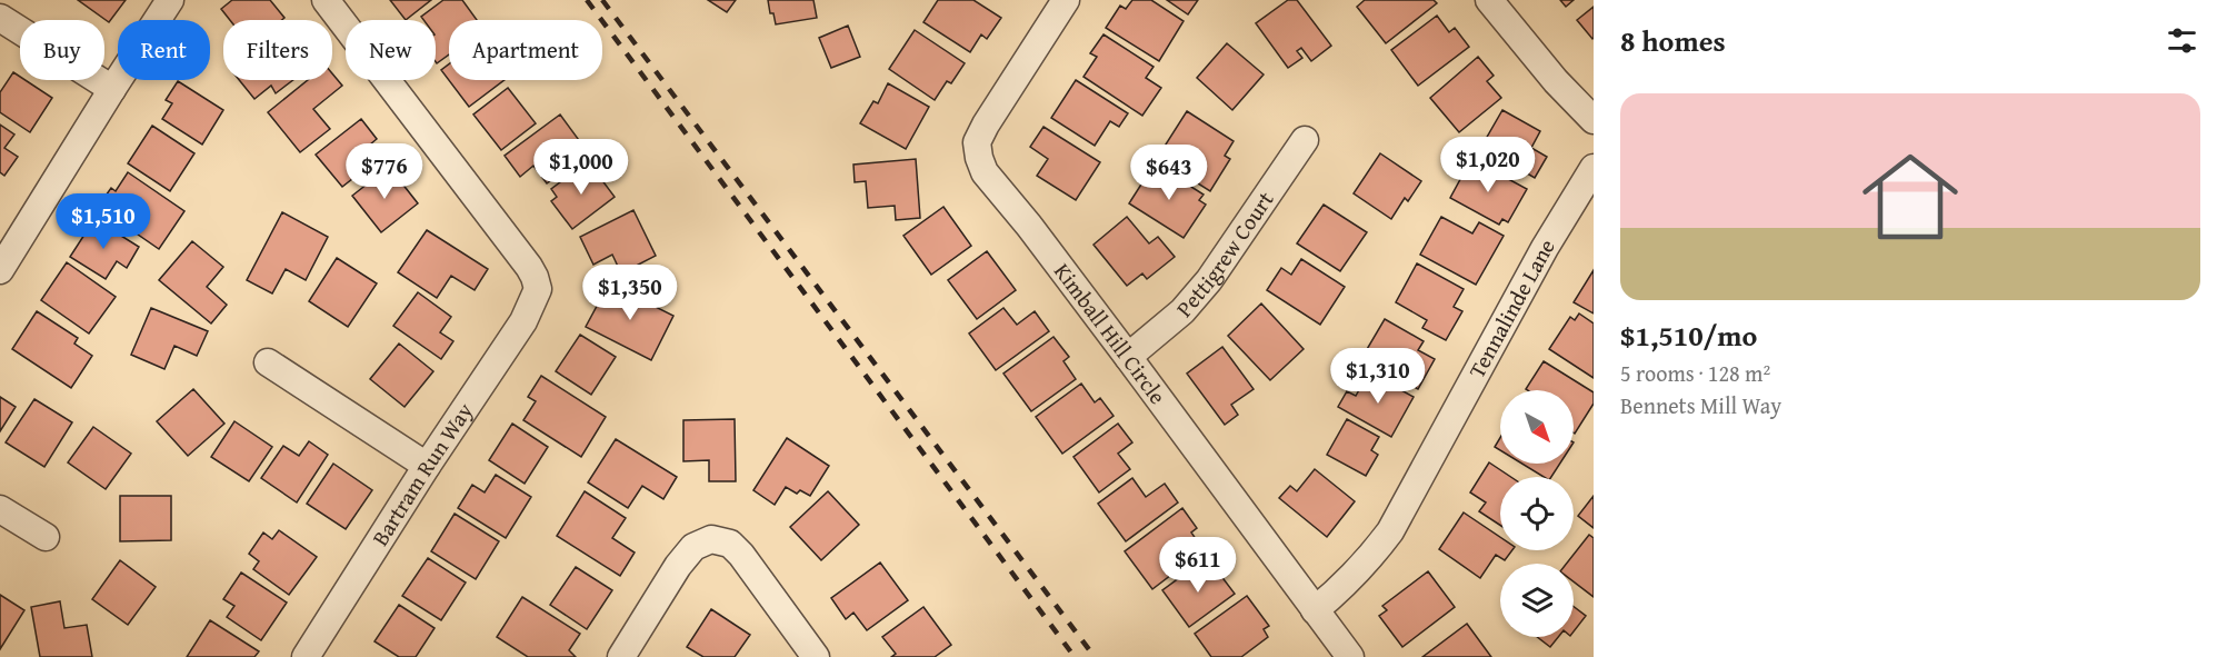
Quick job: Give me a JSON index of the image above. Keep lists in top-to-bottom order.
{
  "streets": {
    "street": [
      "Pettigrew Court",
      "Tennalinde Lane",
      "Kimball Hill Circle",
      "Bartram Run Way"
    ]
  },
  "crossings": [
    ["Pettigrew Court", "Kimball Hill Circle"],
    ["Tennalinde Lane", "Kimball Hill Circle"]
  ],
  "north": "bottom right",
  "page": {
    "heading": "8 homes",
    "chip": [
      "Buy",
      "Rent",
      "Filters",
      "New",
      "Apartment"
    ],
    "list": [
      {
        "name": "$1,510/mo",
        "note": "5 rooms · 128 m² · Bennets Mill Way"
      }
    ],
    "price": [
      "$1,020",
      "$1,000",
      "$776",
      "$643",
      "$1,510",
      "$1,350",
      "$1,310",
      "$611"
    ]
  }
}
